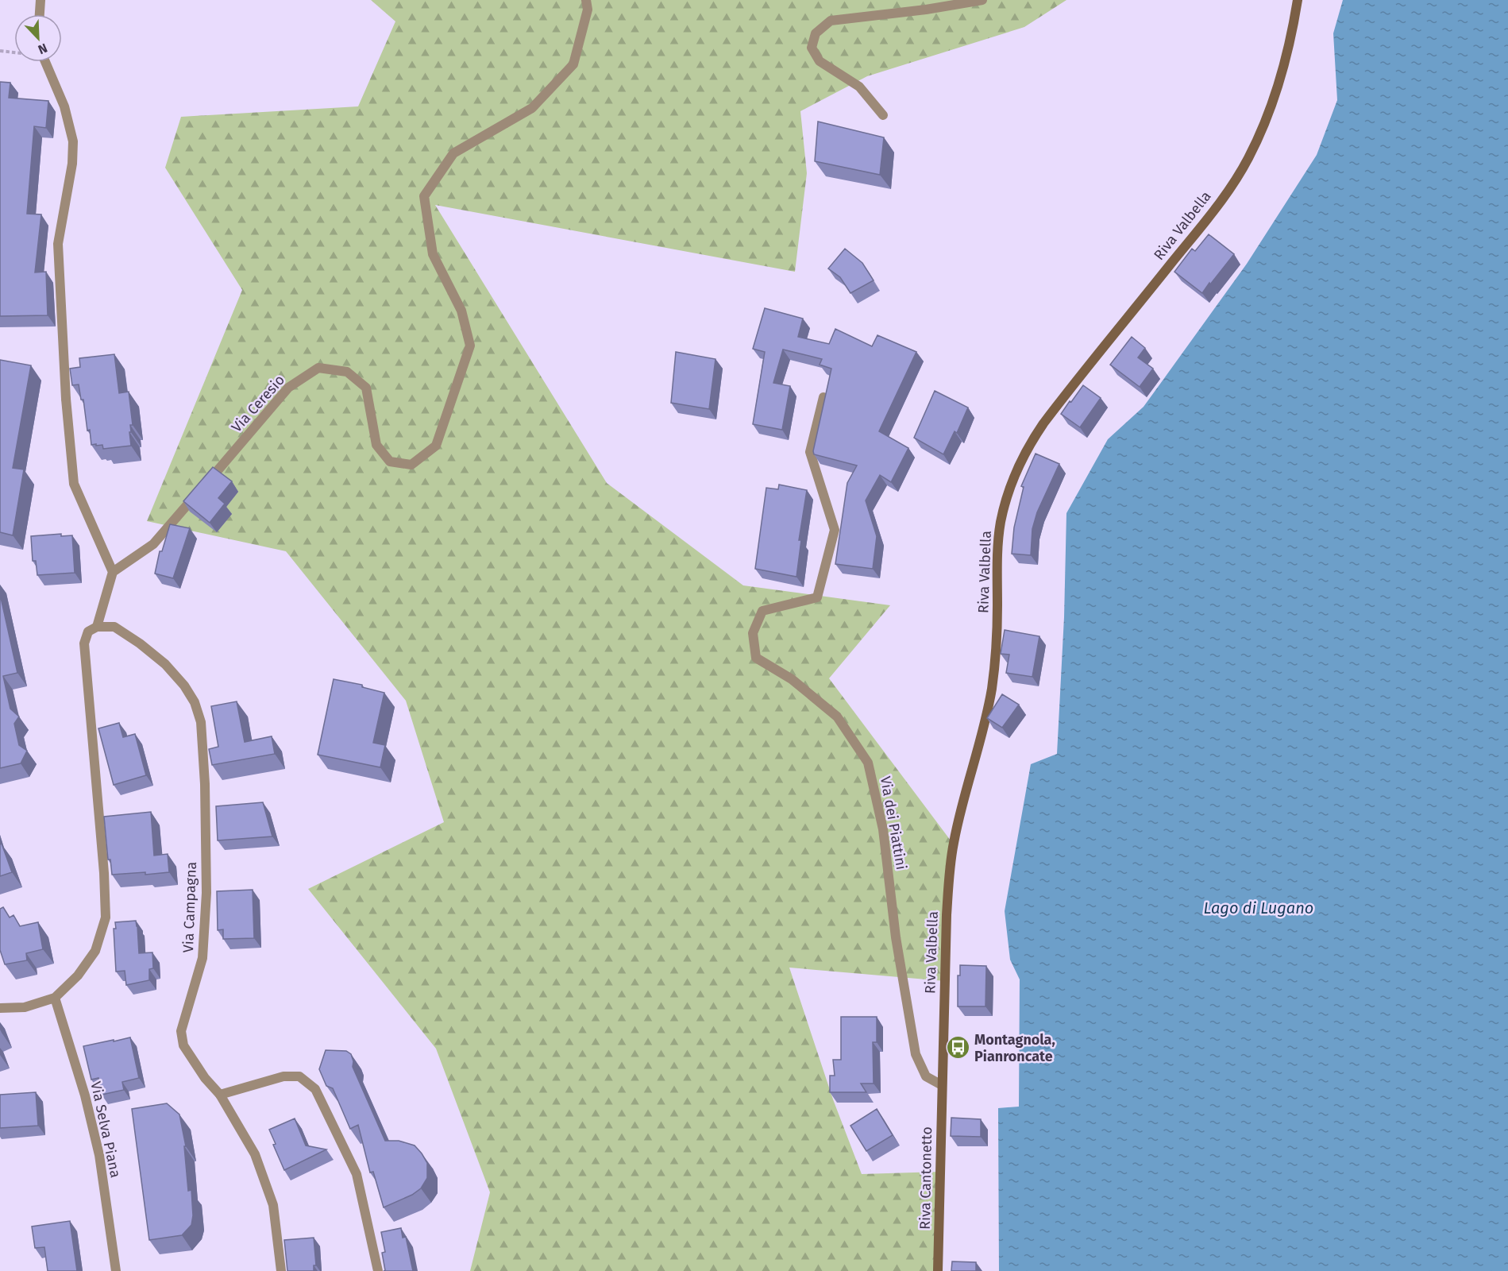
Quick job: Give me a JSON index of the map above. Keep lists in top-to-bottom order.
{
  "streets": {
    "main road": ["Riva Valbella", "Riva Cantonetto"],
    "street": [
      "Via Ceresio",
      "Via dei Piattini",
      "Via Campagna",
      "Via Selva Piana"
    ]
  },
  "crossings": [
    ["Riva Valbella", "Via dei Piattini"],
    ["Riva Valbella", "Riva Cantonetto"],
    ["Via dei Piattini", "Riva Cantonetto"]
  ],
  "water": ["Lago di Lugano"],
  "places": {
    "bus stop": ["Montagnola, Pianroncate"]
  },
  "north": "bottom right"
}
